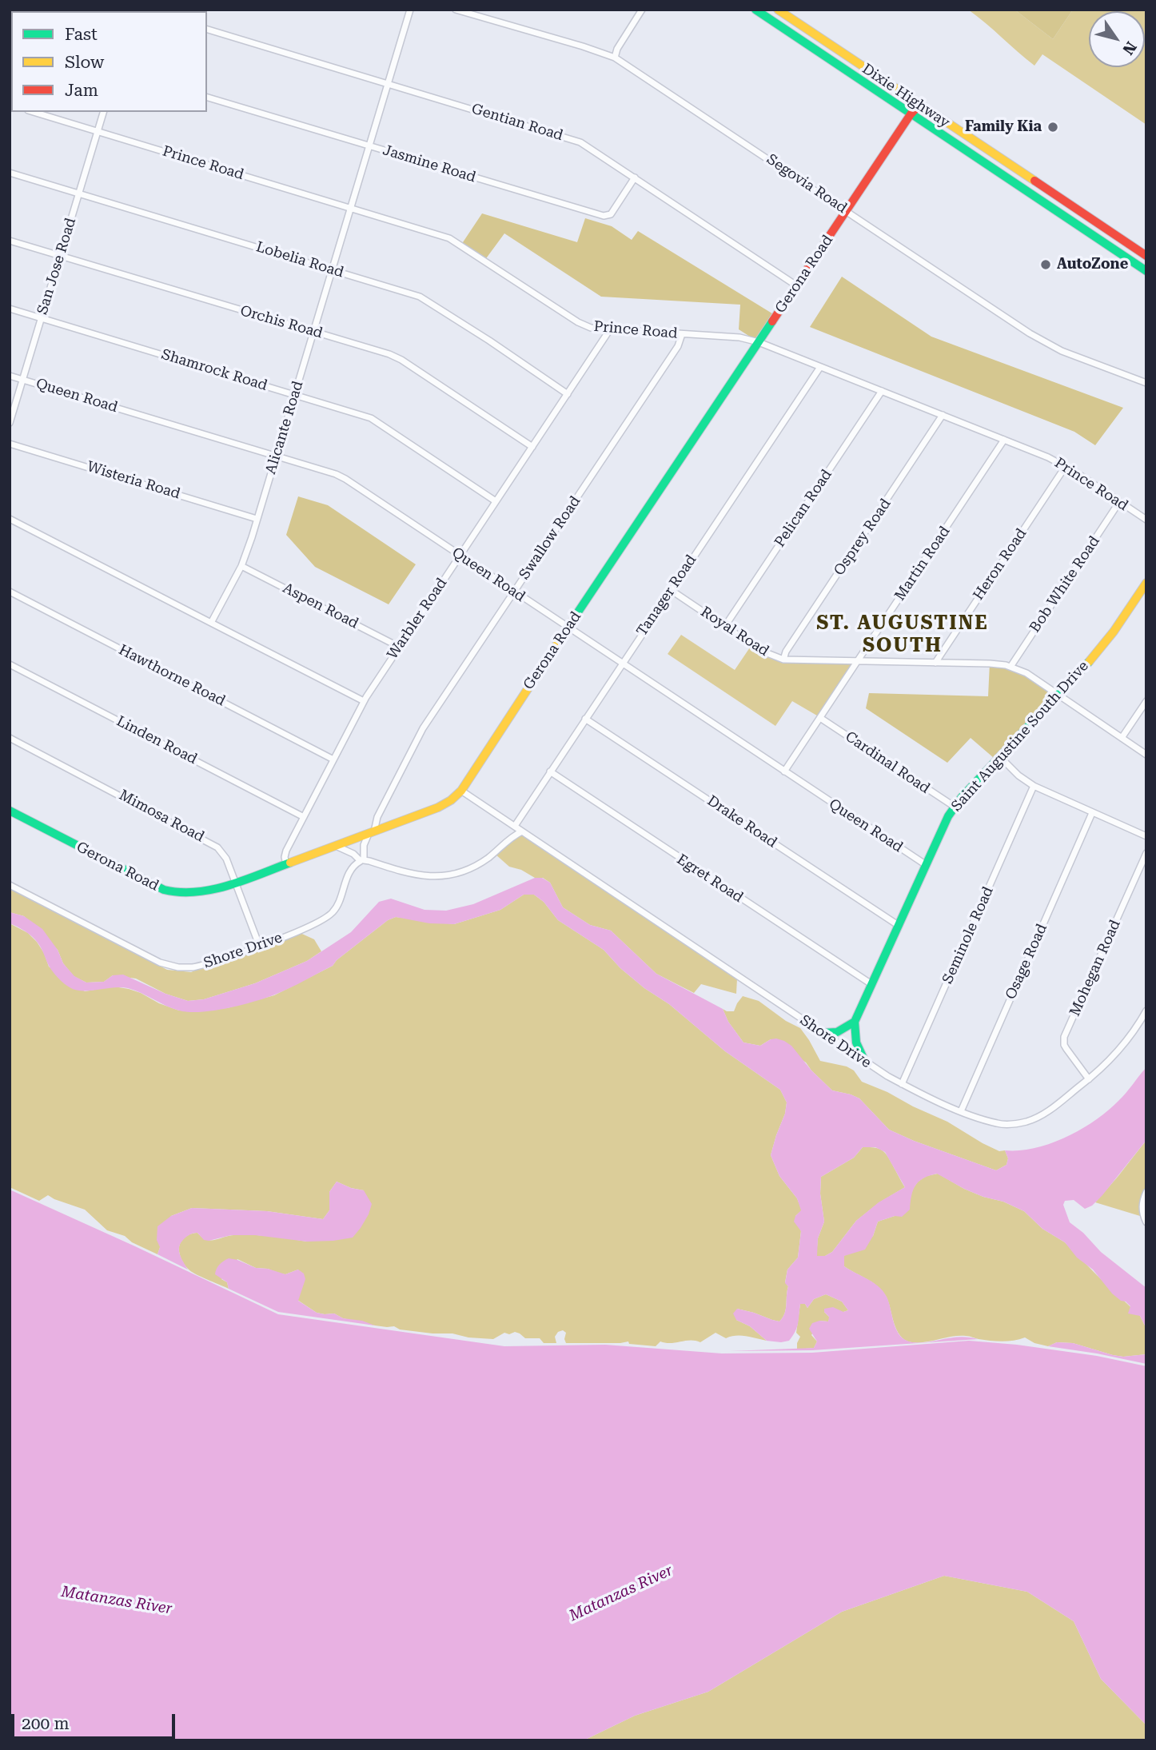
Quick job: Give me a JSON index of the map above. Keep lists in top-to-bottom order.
{
  "streets": {
    "street": [
      "Dixie Highway",
      "Gentian Road",
      "Prince Road",
      "Jasmine Road",
      "Segovia Road",
      "Lobelia Road",
      "San Jose Road",
      "Gerona Road",
      "Orchis Road",
      "Shamrock Road",
      "Queen Road",
      "Alicante Road",
      "Wisteria Road",
      "Pelican Road",
      "Osprey Road",
      "Swallow Road",
      "Martin Road",
      "Heron Road",
      "Bob White Road",
      "Tanager Road",
      "Aspen Road",
      "Warbler Road",
      "Royal Road",
      "Hawthorne Road",
      "Saint Augustine South Drive",
      "Linden Road",
      "Cardinal Road",
      "Mimosa Road",
      "Drake Road",
      "Egret Road",
      "Seminole Road",
      "Shore Drive",
      "Osage Road",
      "Mohegan Road"
    ]
  },
  "crossings": [
    ["Dixie Highway", "Gerona Road"],
    ["Gentian Road", "Jasmine Road"],
    ["Gentian Road", "Gerona Road"],
    ["Gentian Road", "Alicante Road"],
    ["Prince Road", "San Jose Road"],
    ["Prince Road", "Gerona Road"],
    ["Prince Road", "Alicante Road"],
    ["Prince Road", "Pelican Road"],
    ["Prince Road", "Osprey Road"],
    ["Prince Road", "Swallow Road"],
    ["Prince Road", "Martin Road"],
    ["Prince Road", "Heron Road"],
    ["Prince Road", "Bob White Road"],
    ["Prince Road", "Tanager Road"],
    ["Prince Road", "Warbler Road"],
    ["Jasmine Road", "Alicante Road"],
    ["Segovia Road", "Gerona Road"],
    ["Lobelia Road", "San Jose Road"],
    ["Lobelia Road", "Alicante Road"],
    ["Lobelia Road", "Warbler Road"],
    ["San Jose Road", "Orchis Road"],
    ["San Jose Road", "Shamrock Road"],
    ["San Jose Road", "Queen Road"],
    ["Gerona Road", "Queen Road"],
    ["Gerona Road", "Swallow Road"],
    ["Gerona Road", "Warbler Road"],
    ["Gerona Road", "Mimosa Road"],
    ["Gerona Road", "Shore Drive"],
    ["Orchis Road", "Alicante Road"],
    ["Orchis Road", "Warbler Road"],
    ["Shamrock Road", "Alicante Road"],
    ["Shamrock Road", "Warbler Road"],
    ["Queen Road", "Alicante Road"],
    ["Queen Road", "Swallow Road"],
    ["Queen Road", "Martin Road"],
    ["Queen Road", "Tanager Road"],
    ["Queen Road", "Warbler Road"],
    ["Queen Road", "Saint Augustine South Drive"],
    ["Alicante Road", "Wisteria Road"],
    ["Alicante Road", "Aspen Road"],
    ["Pelican Road", "Royal Road"],
    ["Osprey Road", "Royal Road"],
    ["Swallow Road", "Shore Drive"],
    ["Martin Road", "Royal Road"],
    ["Martin Road", "Cardinal Road"],
    ["Heron Road", "Royal Road"],
    ["Bob White Road", "Royal Road"],
    ["Tanager Road", "Royal Road"],
    ["Tanager Road", "Drake Road"],
    ["Tanager Road", "Egret Road"],
    ["Tanager Road", "Shore Drive"],
    ["Aspen Road", "Warbler Road"],
    ["Warbler Road", "Hawthorne Road"],
    ["Warbler Road", "Linden Road"],
    ["Royal Road", "Saint Augustine South Drive"],
    ["Saint Augustine South Drive", "Cardinal Road"],
    ["Saint Augustine South Drive", "Drake Road"],
    ["Saint Augustine South Drive", "Egret Road"],
    ["Mimosa Road", "Shore Drive"],
    ["Seminole Road", "Shore Drive"],
    ["Shore Drive", "Osage Road"],
    ["Shore Drive", "Mohegan Road"]
  ],
  "districts": ["ST. AUGUSTINE SOUTH"],
  "water": ["Matanzas River"],
  "places": ["Family Kia", "AutoZone"],
  "legend": ["Fast", "Slow", "Jam"],
  "scale_bar": "200 m",
  "north": "bottom right"
}
